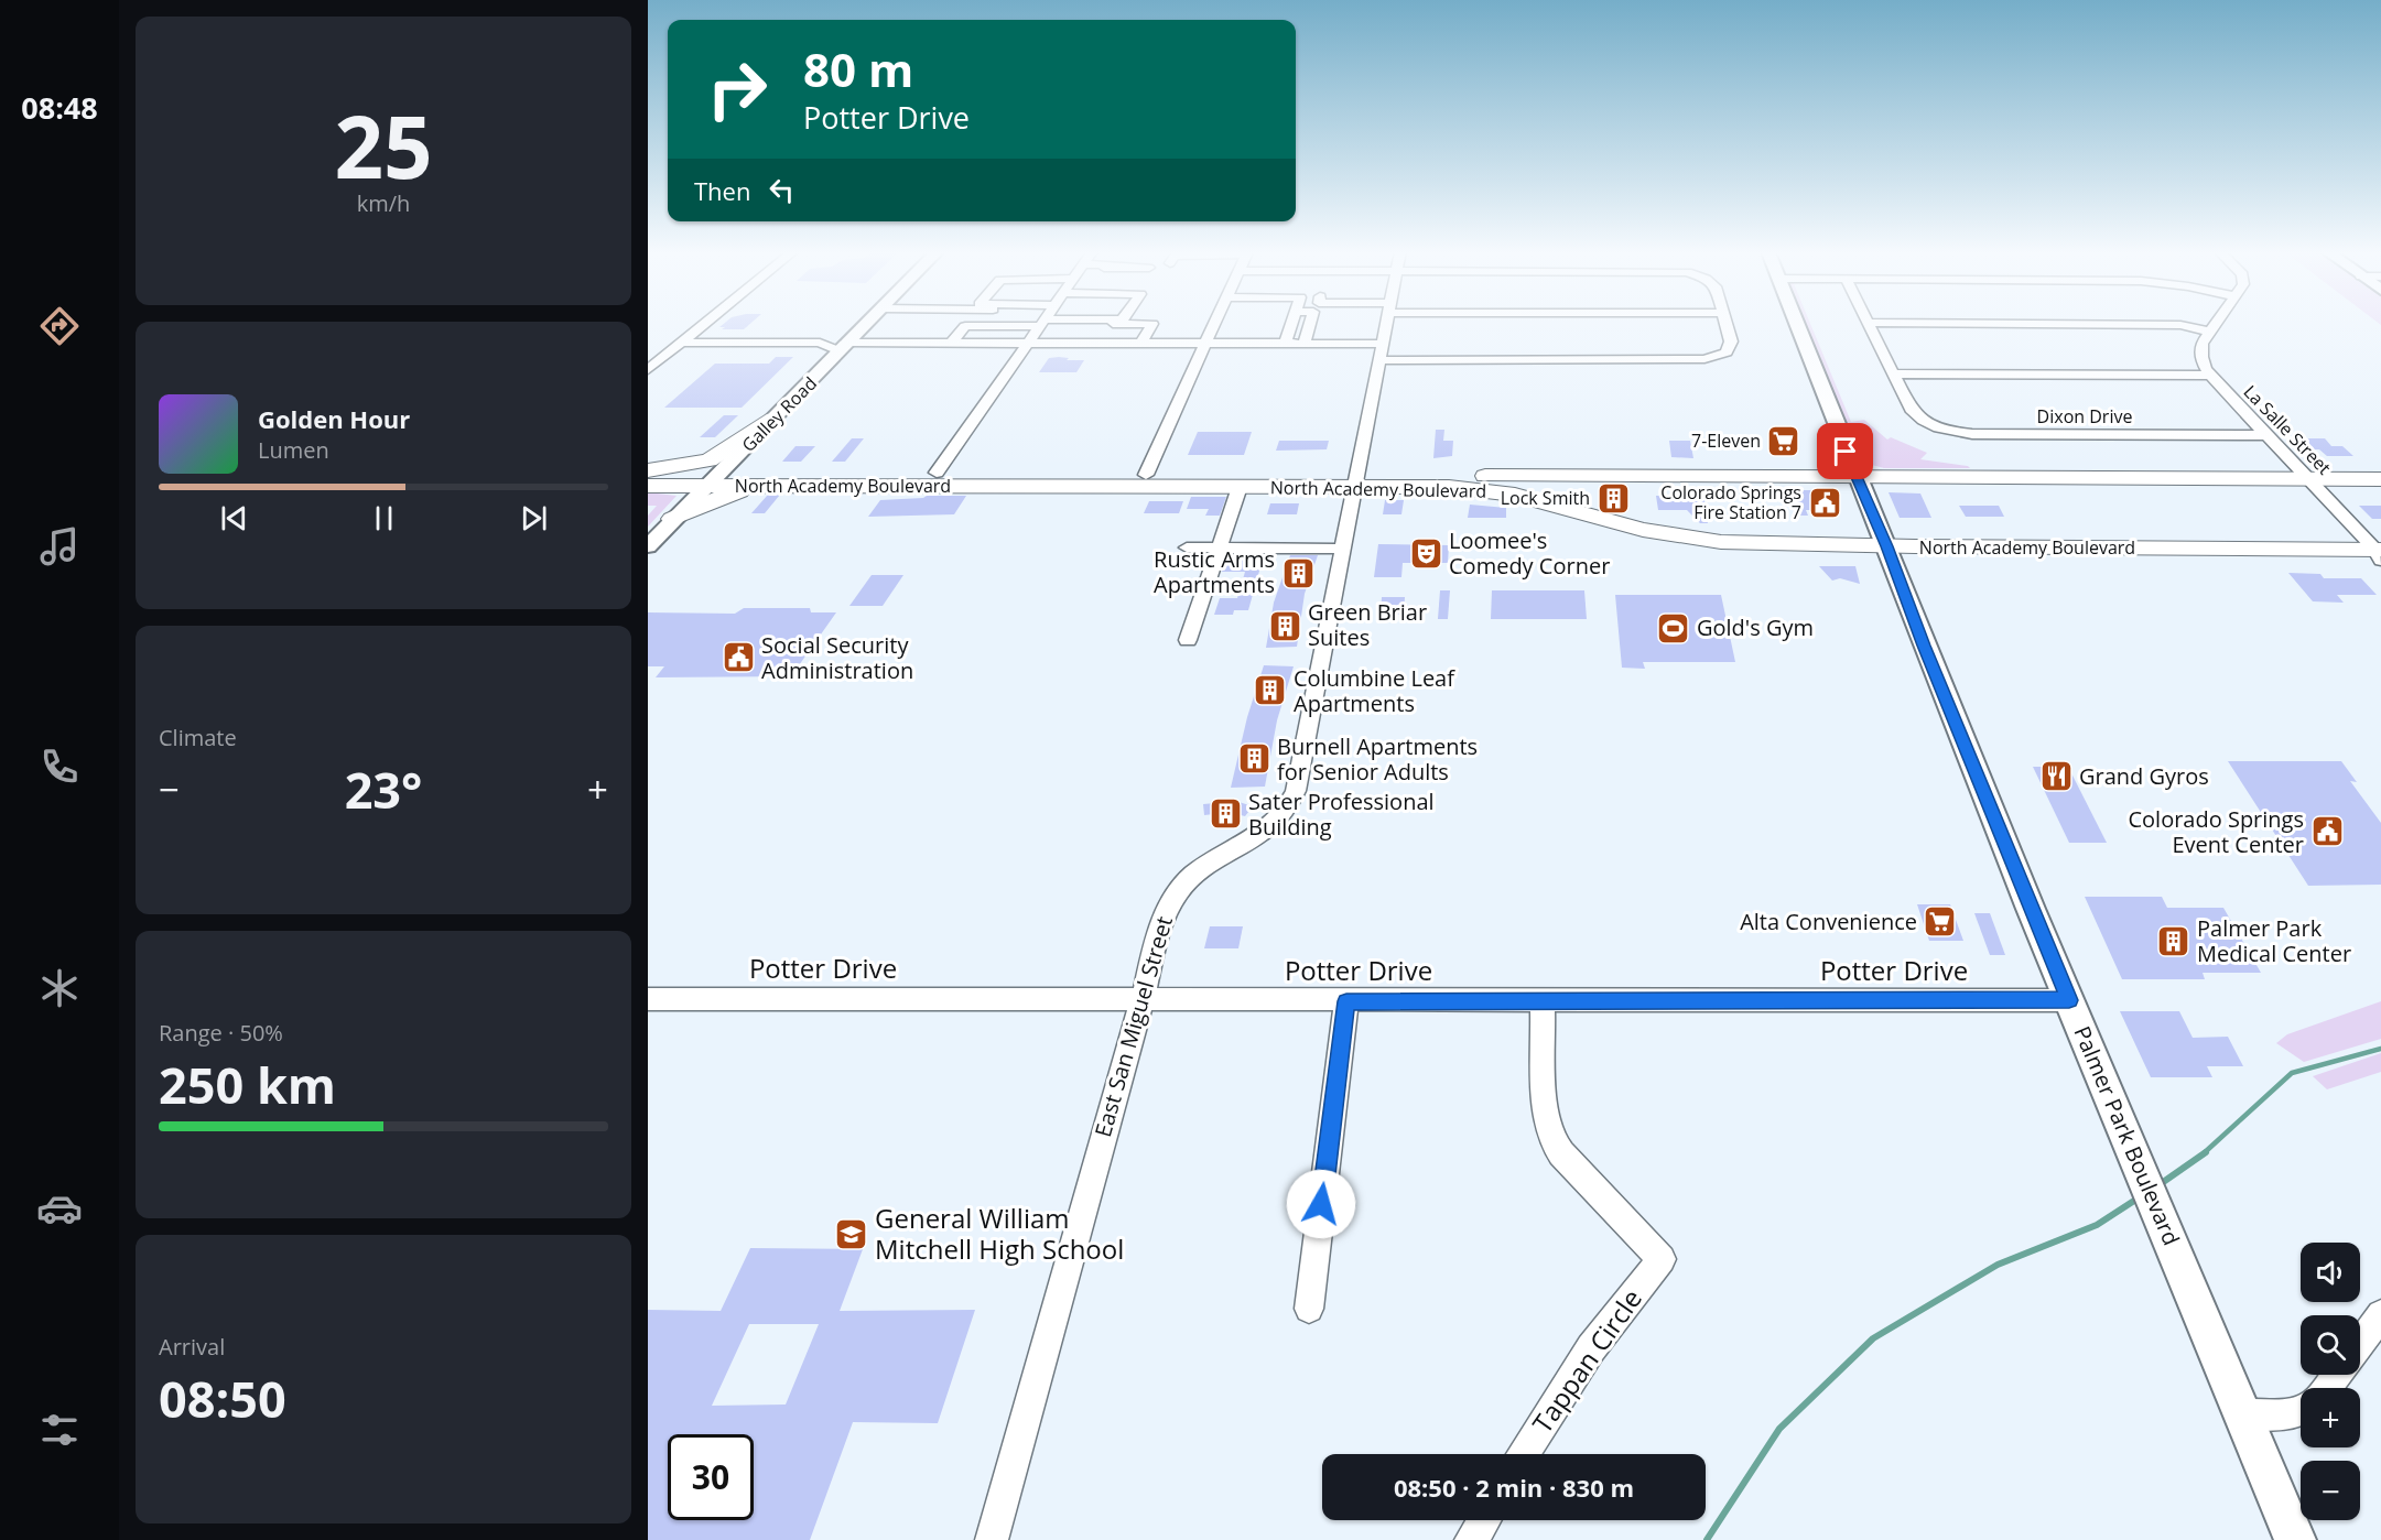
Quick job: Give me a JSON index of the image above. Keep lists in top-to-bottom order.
{
  "streets": {
    "highway": ["North Academy Boulevard"],
    "main road": ["Galley Road", "Palmer Park Boulevard"],
    "street": [
      "Dixon Drive",
      "La Salle Street",
      "Potter Drive",
      "East San Miguel Street",
      "Tappan Circle"
    ]
  },
  "crossings": [
    ["Galley Road", "North Academy Boulevard"],
    ["Dixon Drive", "La Salle Street"],
    ["La Salle Street", "North Academy Boulevard"],
    ["North Academy Boulevard", "East San Miguel Street"],
    ["North Academy Boulevard", "Palmer Park Boulevard"],
    ["Potter Drive", "East San Miguel Street"],
    ["Potter Drive", "Palmer Park Boulevard"],
    ["Potter Drive", "Tappan Circle"]
  ],
  "places": {
    "supermarket": ["7-Eleven", "Alta Convenience"],
    "building": [
      "Lock Smith",
      "Rustic Arms Apartments",
      "Green Briar Suites",
      "Columbine Leaf Apartments",
      "Burnell Apartments for Senior Adults",
      "Sater Professional Building",
      "Palmer Park Medical Center"
    ],
    "public building": ["Colorado Springs Fire Station 7", "Social Security Administration", "Colorado Springs Event Center"],
    "theatre": ["Loomee's Comedy Corner"],
    "sports": ["Gold's Gym"],
    "restaurant": ["Grand Gyros"],
    "school or university": ["General William Mitchell High School"]
  },
  "page": {
    "tabs": "08:48",
    "tile": [
      ["25", "km/h"],
      "Climate",
      ["Range · 50%", "250 km"],
      ["Arrival", "08:50"]
    ],
    "turn": ["80 m", "Potter Drive"],
    "then": "Then",
    "song": ["Golden Hour", "Lumen"],
    "heat": ["−", "23°", "+"],
    "map_buttons": ["+", "−"],
    "limit": "30",
    "trip": "08:50 · 2 min · 830 m"
  }
}
